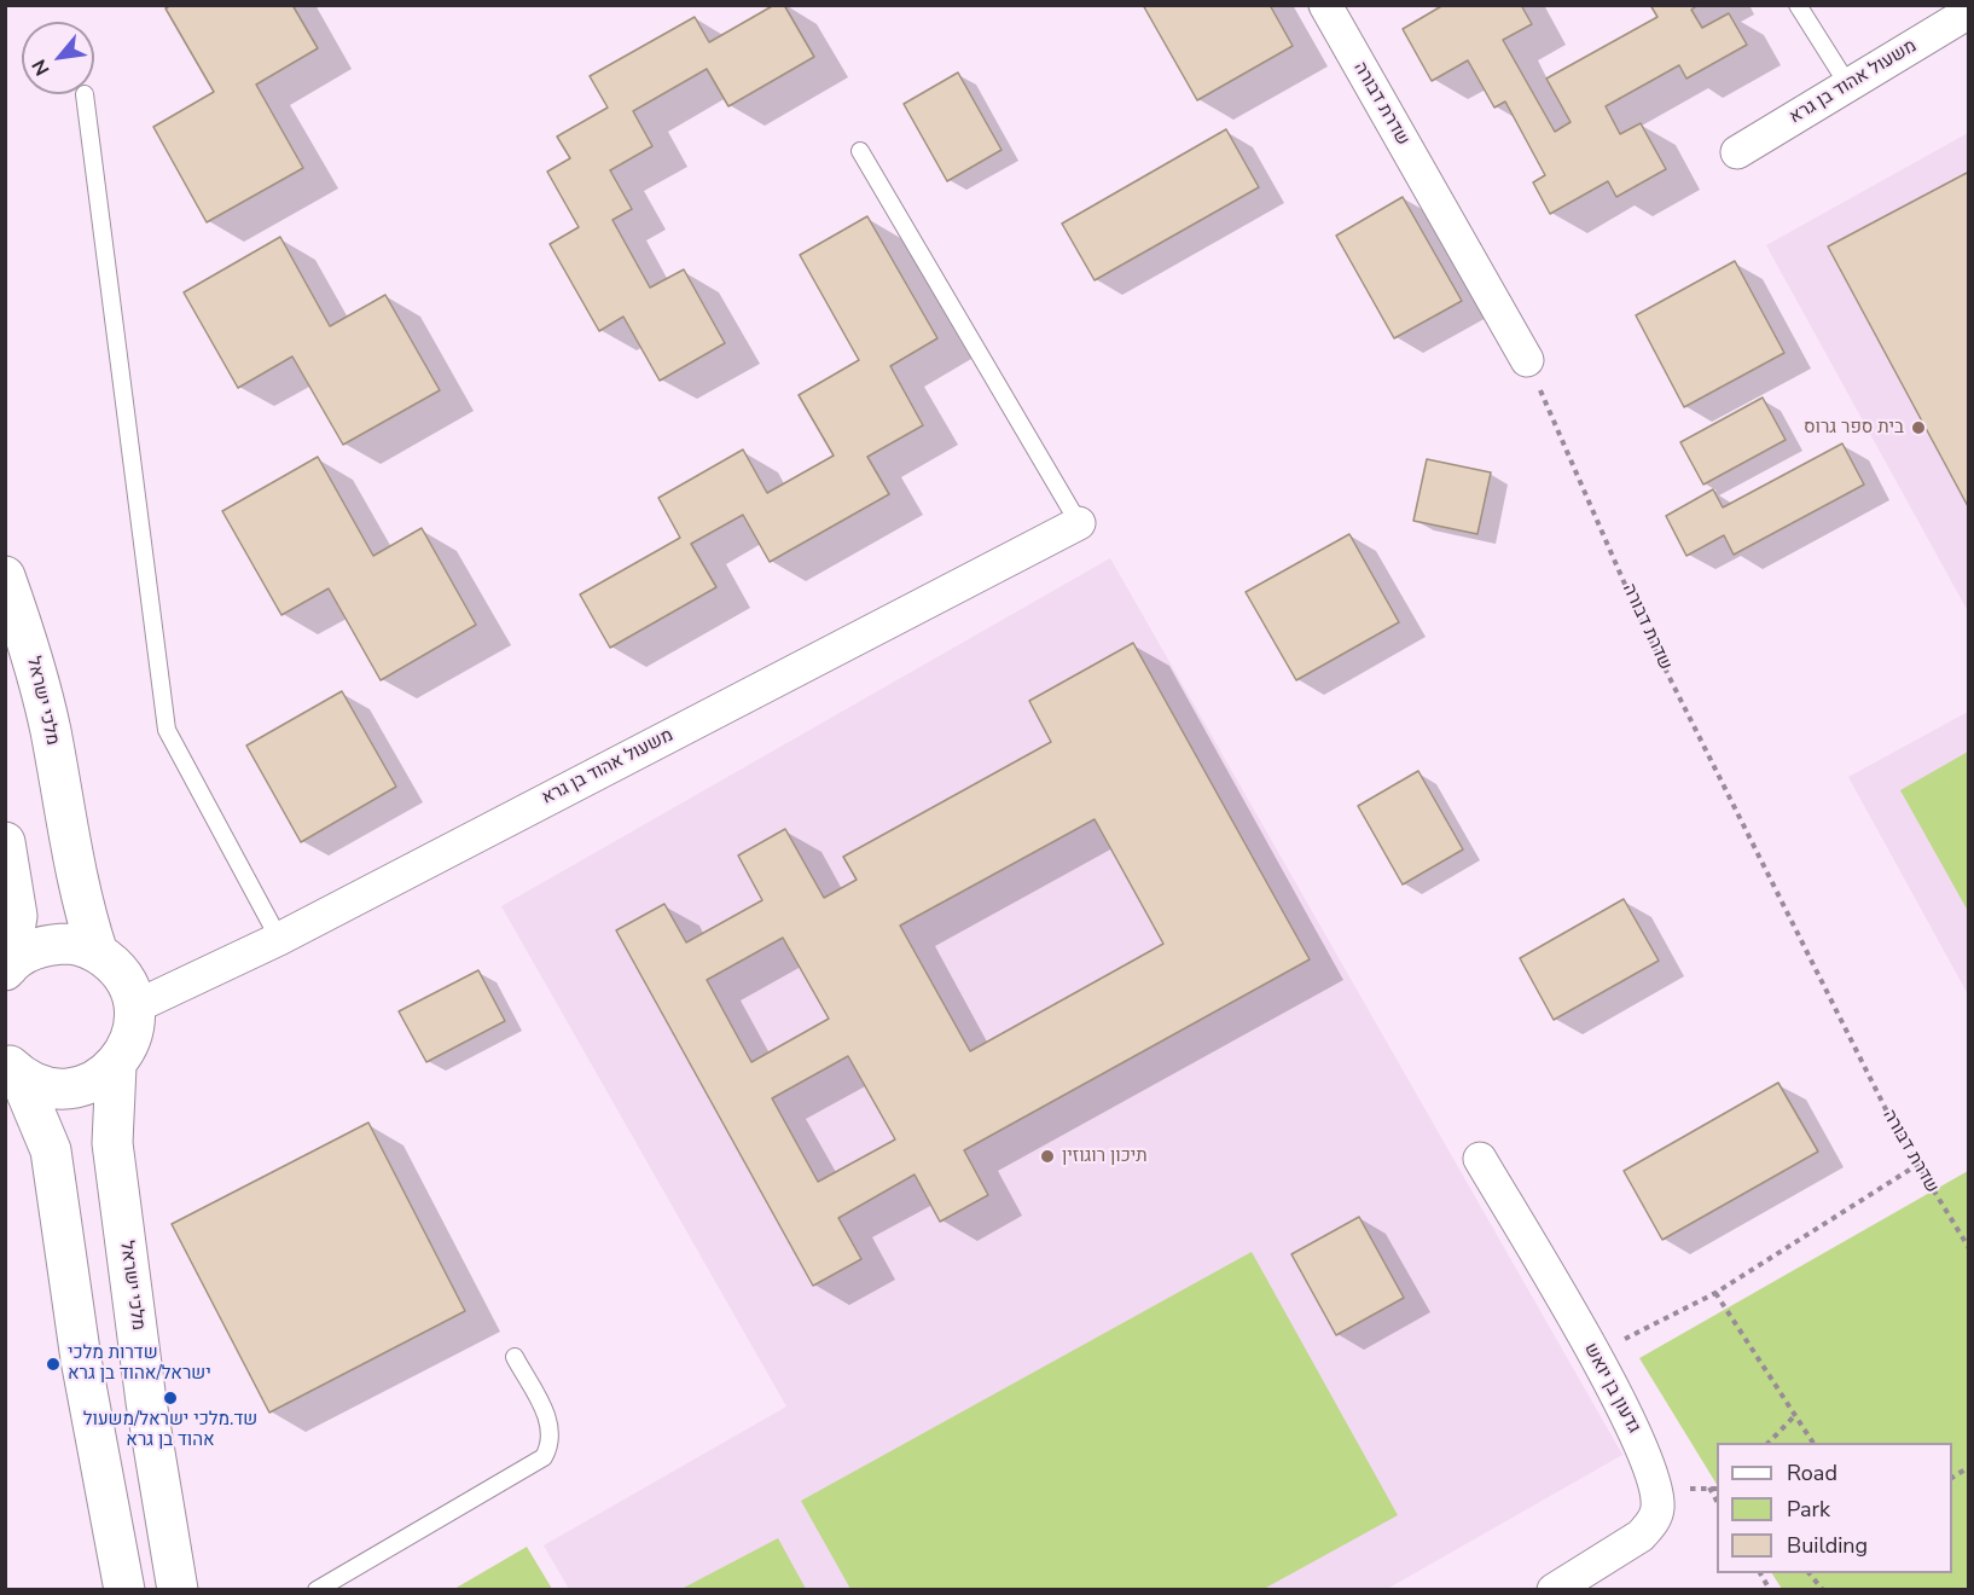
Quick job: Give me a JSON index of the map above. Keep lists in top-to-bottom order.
{
  "streets": {
    "street": [
      "משעול אהוד בן גרא",
      "שדרת דבורה",
      "מלכי ישראל",
      "גדעון בן יואש"
    ]
  },
  "places": [
    "בית ספר גרוס",
    "תיכון רוגוזין",
    "שדרות מלכי ישראל/אהוד בן גרא",
    "שד.מלכי ישראל/משעול אהוד בן גרא"
  ],
  "legend": ["Road", "Park", "Building"],
  "north": "bottom left"
}
